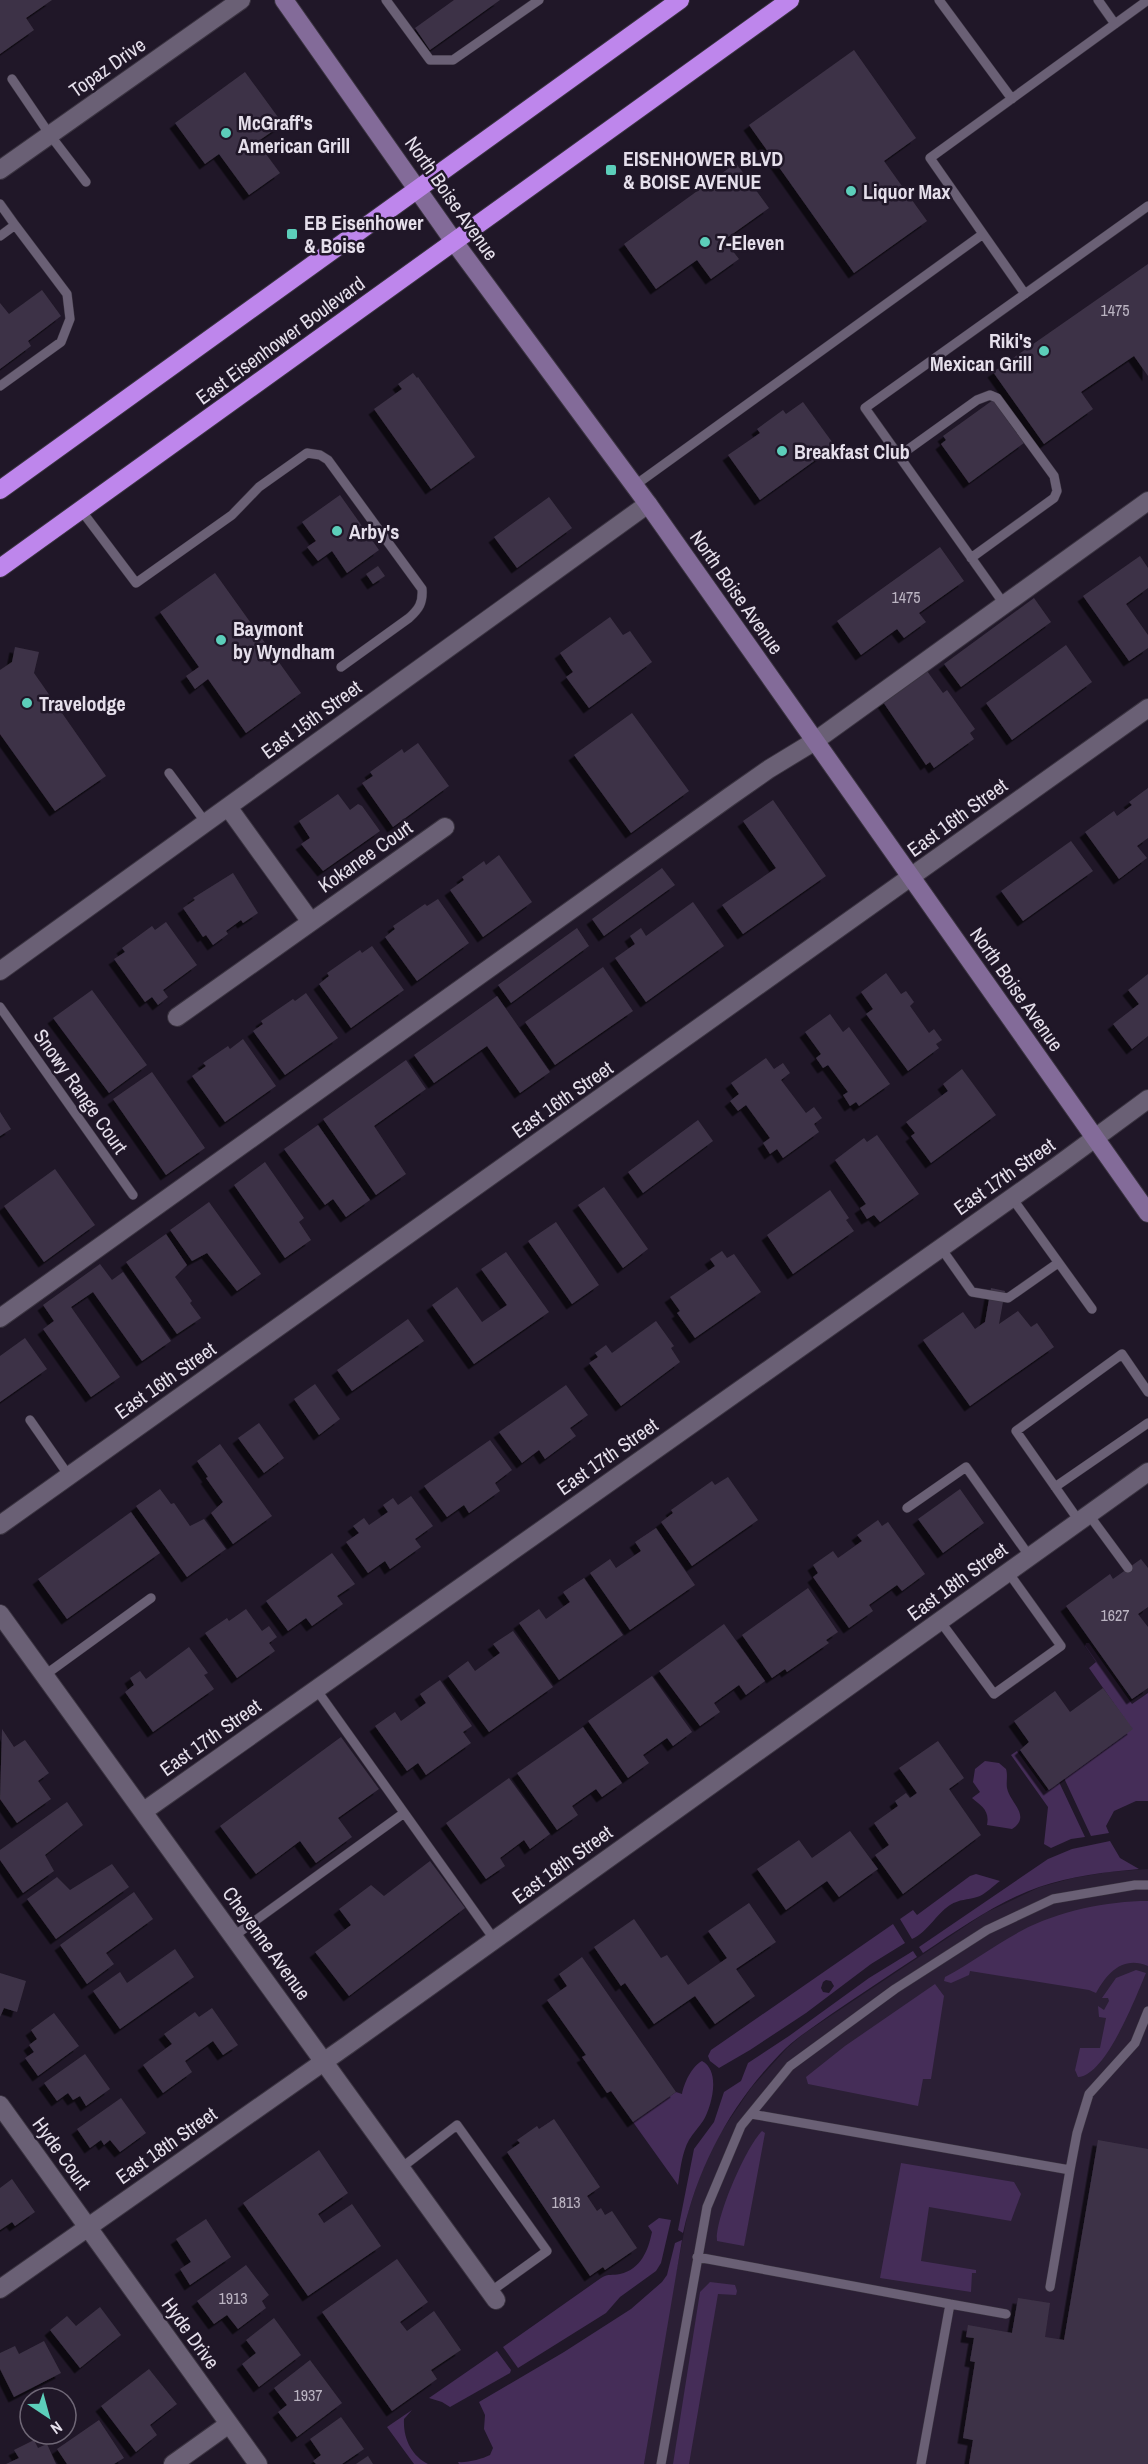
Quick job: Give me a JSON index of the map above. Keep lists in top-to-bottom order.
{
  "streets": {
    "highway": ["East Eisenhower Boulevard"],
    "street": [
      "Topaz Drive",
      "North Boise Avenue",
      "East 15th Street",
      "East 16th Street",
      "Kokanee Court",
      "East 17th Street",
      "East 18th Street",
      "Cheyenne Avenue",
      "Hyde Court",
      "Hyde Drive"
    ],
    "lane": ["Snowy Range Court"]
  },
  "crossings": [
    ["North Boise Avenue", "East Eisenhower Boulevard"],
    ["North Boise Avenue", "East 15th Street"],
    ["North Boise Avenue", "East 16th Street"],
    ["North Boise Avenue", "East 17th Street"],
    ["East 15th Street", "Kokanee Court"],
    ["East 17th Street", "Cheyenne Avenue"],
    ["East 18th Street", "Cheyenne Avenue"],
    ["East 18th Street", "Hyde Court"],
    ["East 18th Street", "Hyde Drive"],
    ["Hyde Court", "Hyde Drive"]
  ],
  "places": {
    "other": [
      "McGraff's American Grill",
      "Liquor Max",
      "7-Eleven",
      "Riki's Mexican Grill",
      "Breakfast Club",
      "Arby's",
      "Baymont by Wyndham",
      "Travelodge"
    ],
    "transit": ["EISENHOWER BLVD & BOISE AVENUE", "EB Eisenhower & Boise"]
  },
  "house_numbers": [
    "1475",
    "1475",
    "1627",
    "1813",
    "1913",
    "1937"
  ],
  "north": "bottom right"
}
